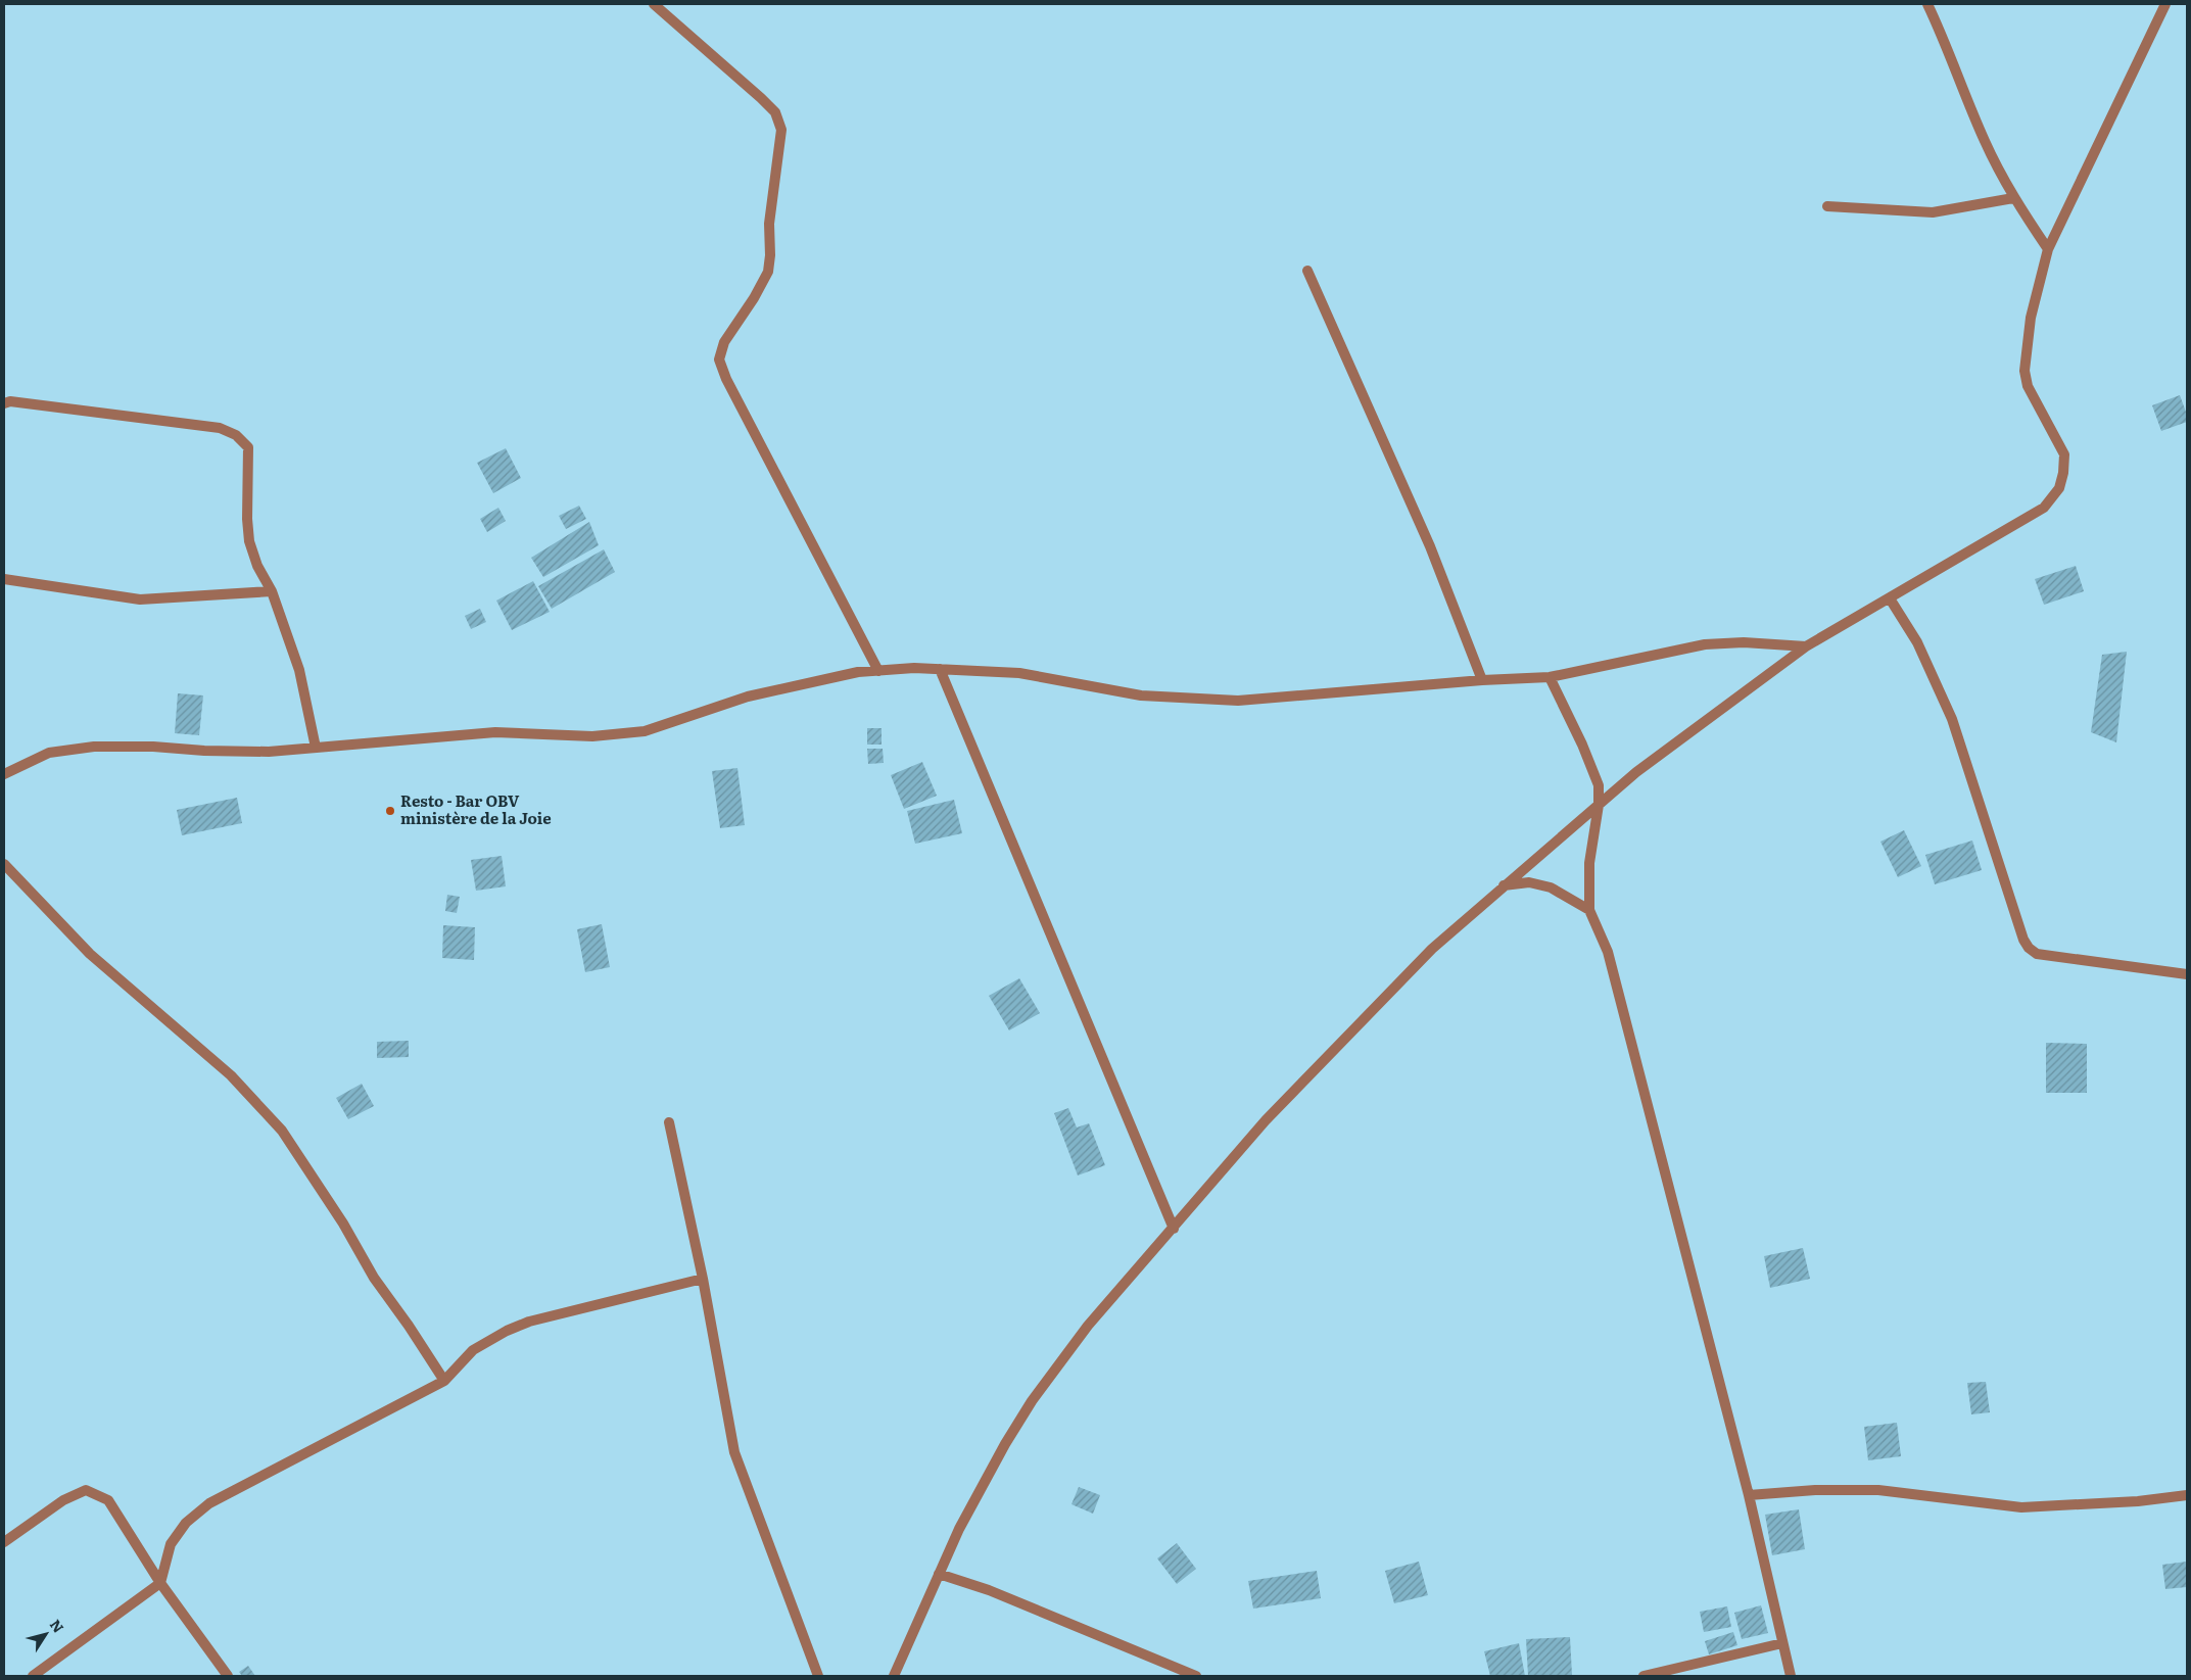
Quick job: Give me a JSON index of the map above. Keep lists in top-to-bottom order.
{
  "places": ["Resto - Bar OBV ministère de la Joie"],
  "north": "top right"
}
